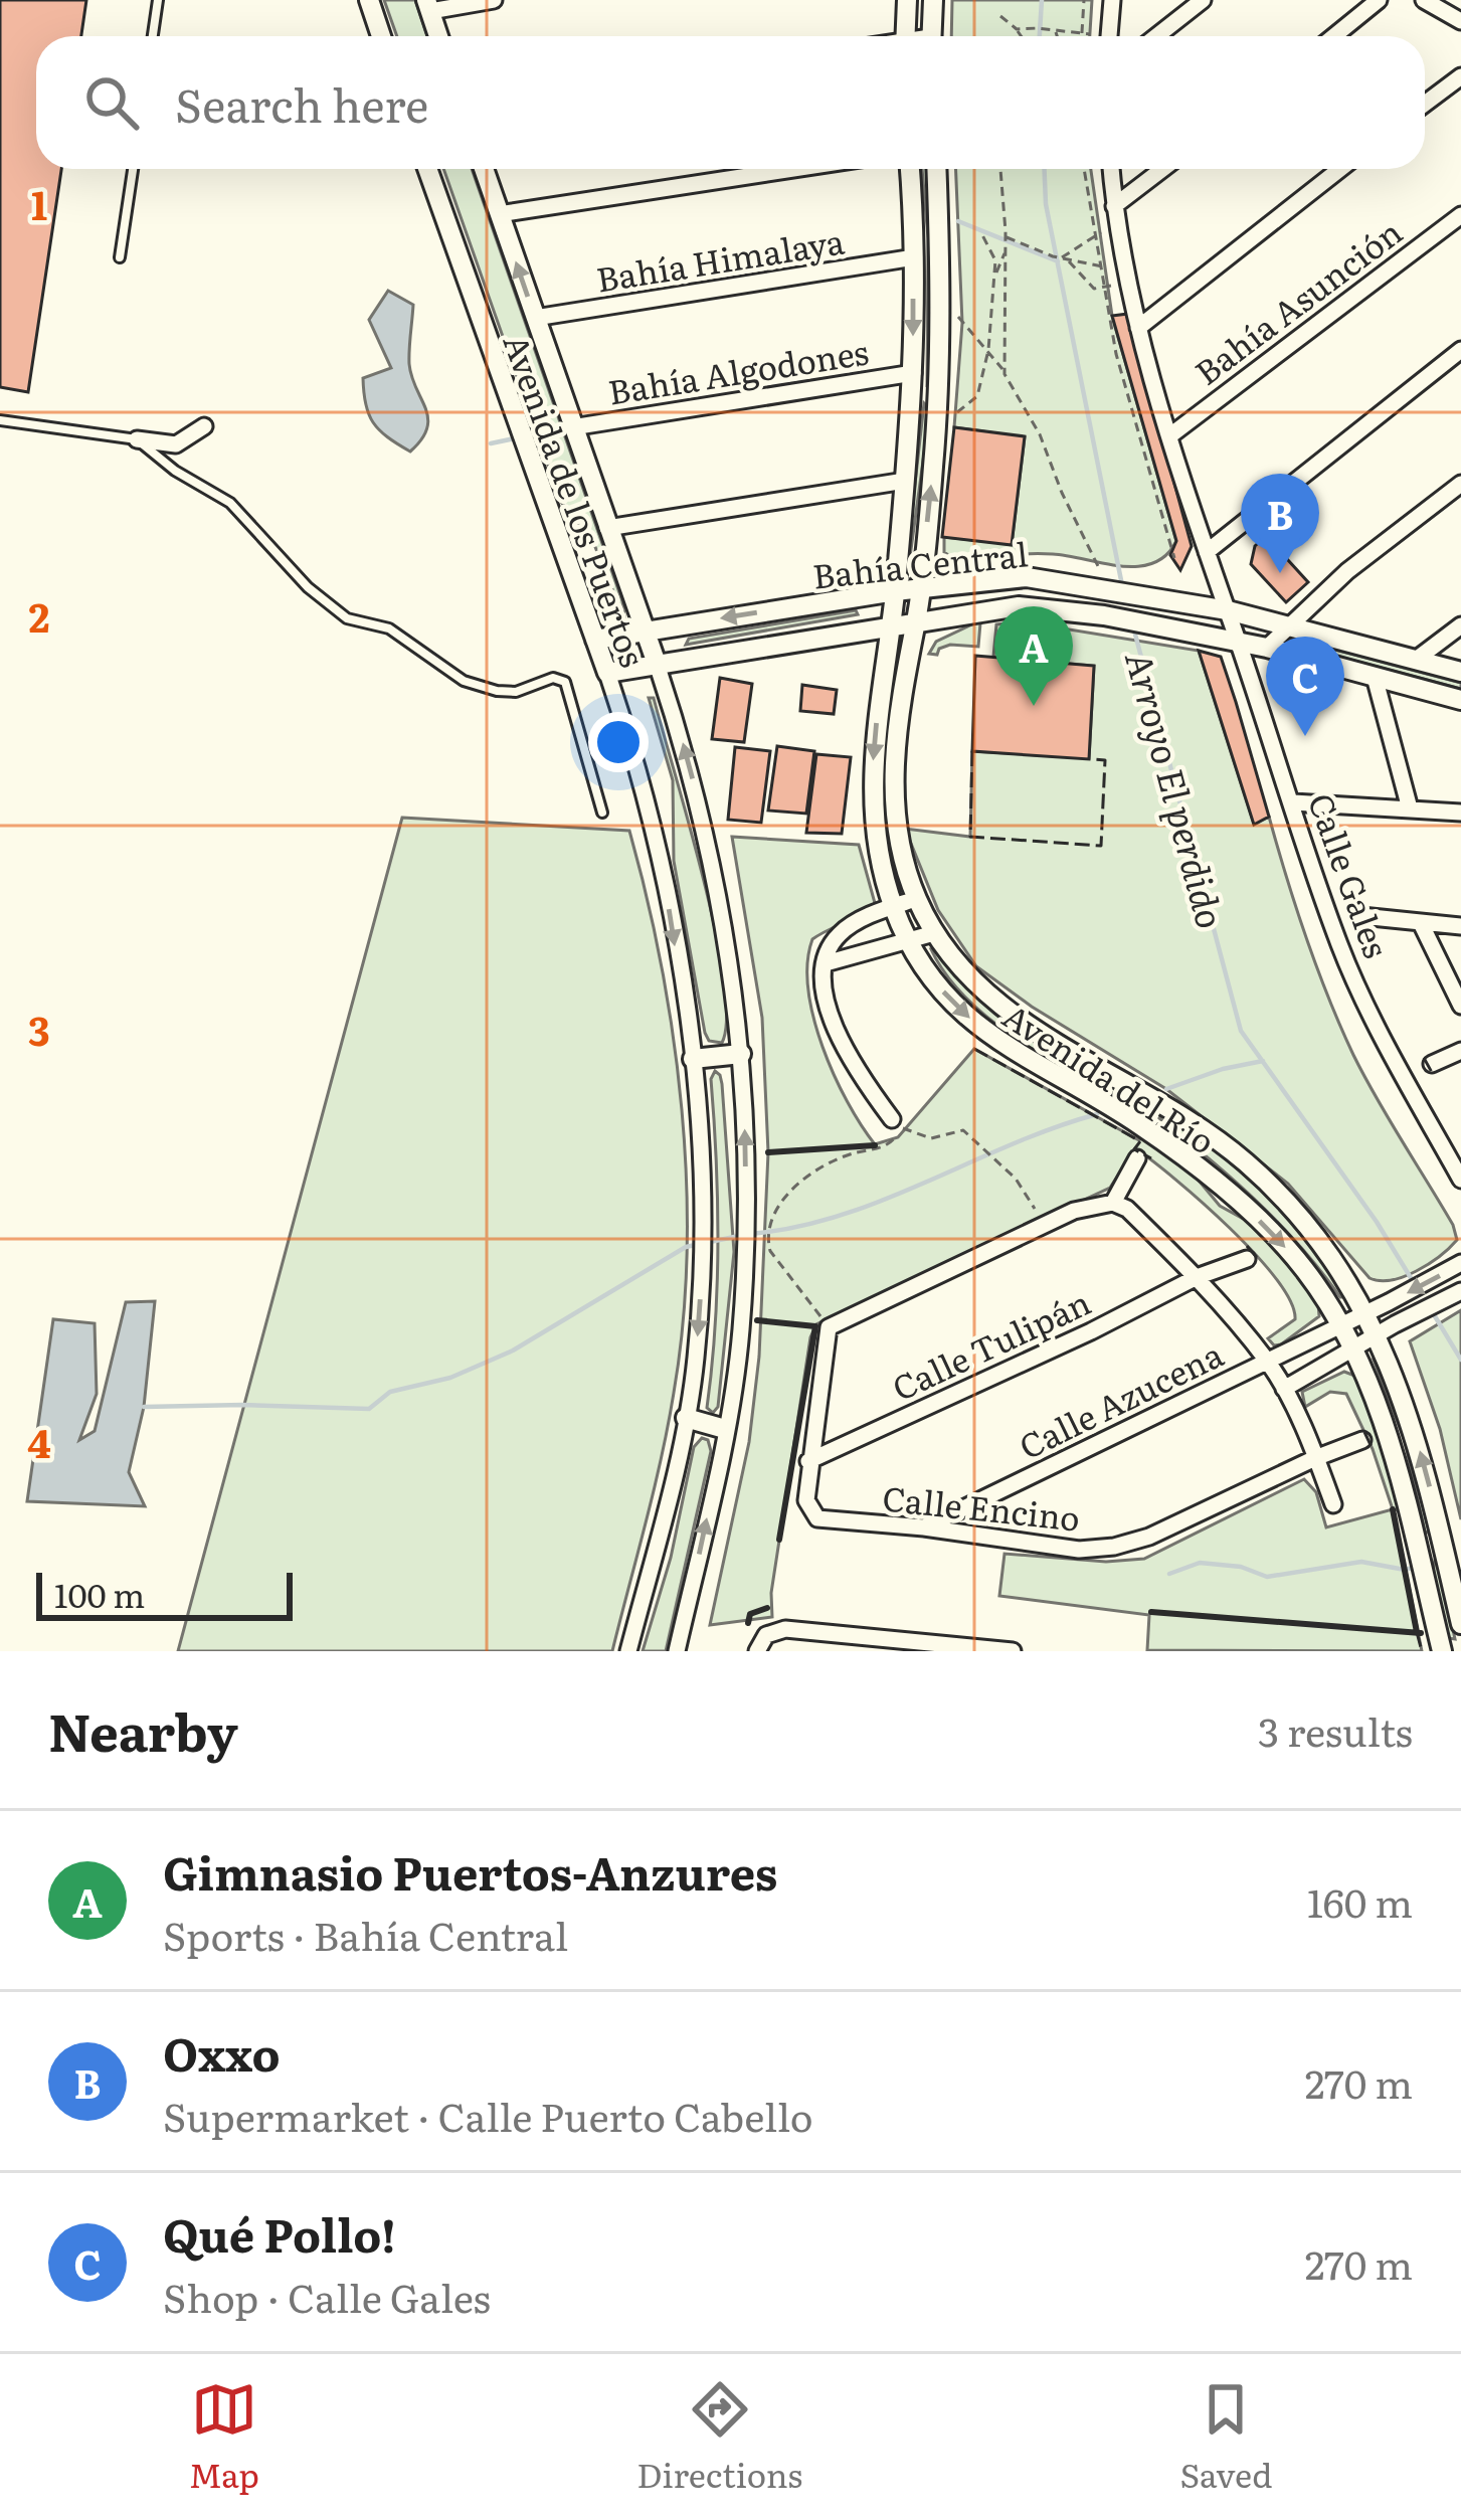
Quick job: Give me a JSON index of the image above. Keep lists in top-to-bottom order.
{
  "streets": {
    "street": [
      "Bahía Himalaya",
      "Bahía Asunción",
      "Bahía Algodones",
      "Avenida de los Puertos",
      "Bahía Central",
      "Calle Gales",
      "Avenida del Río",
      "Calle Tulipán",
      "Calle Azucena",
      "Calle Encino"
    ]
  },
  "crossings": [
    ["Bahía Himalaya", "Avenida de los Puertos"],
    ["Bahía Himalaya", "Avenida del Río"],
    ["Bahía Asunción", "Calle Gales"],
    ["Bahía Algodones", "Avenida de los Puertos"],
    ["Bahía Algodones", "Avenida del Río"],
    ["Avenida de los Puertos", "Bahía Central"],
    ["Bahía Central", "Calle Gales"],
    ["Bahía Central", "Avenida del Río"],
    ["Avenida del Río", "Calle Azucena"],
    ["Calle Tulipán", "Calle Encino"],
    ["Calle Azucena", "Calle Encino"]
  ],
  "water": ["Arroyo El perdido"],
  "scale_bar": "100 m",
  "page": {
    "search": "Search here",
    "pins": ["B", "A", "C"],
    "scale": "100 m",
    "heading": ["Nearby", "3 results"],
    "list": [
      {
        "mark": "A",
        "name": "Gimnasio Puertos-Anzures",
        "note": "Sports · Bahía Central",
        "value": "160 m"
      },
      {
        "mark": "B",
        "name": "Oxxo",
        "note": "Supermarket · Calle Puerto Cabello",
        "value": "270 m"
      },
      {
        "mark": "C",
        "name": "Qué Pollo!",
        "note": "Shop · Calle Gales",
        "value": "270 m"
      }
    ],
    "nav": ["Map", "Directions", "Saved"]
  },
  "grid": {
    "rows": [
      "1",
      "2",
      "3",
      "4"
    ]
  }
}
